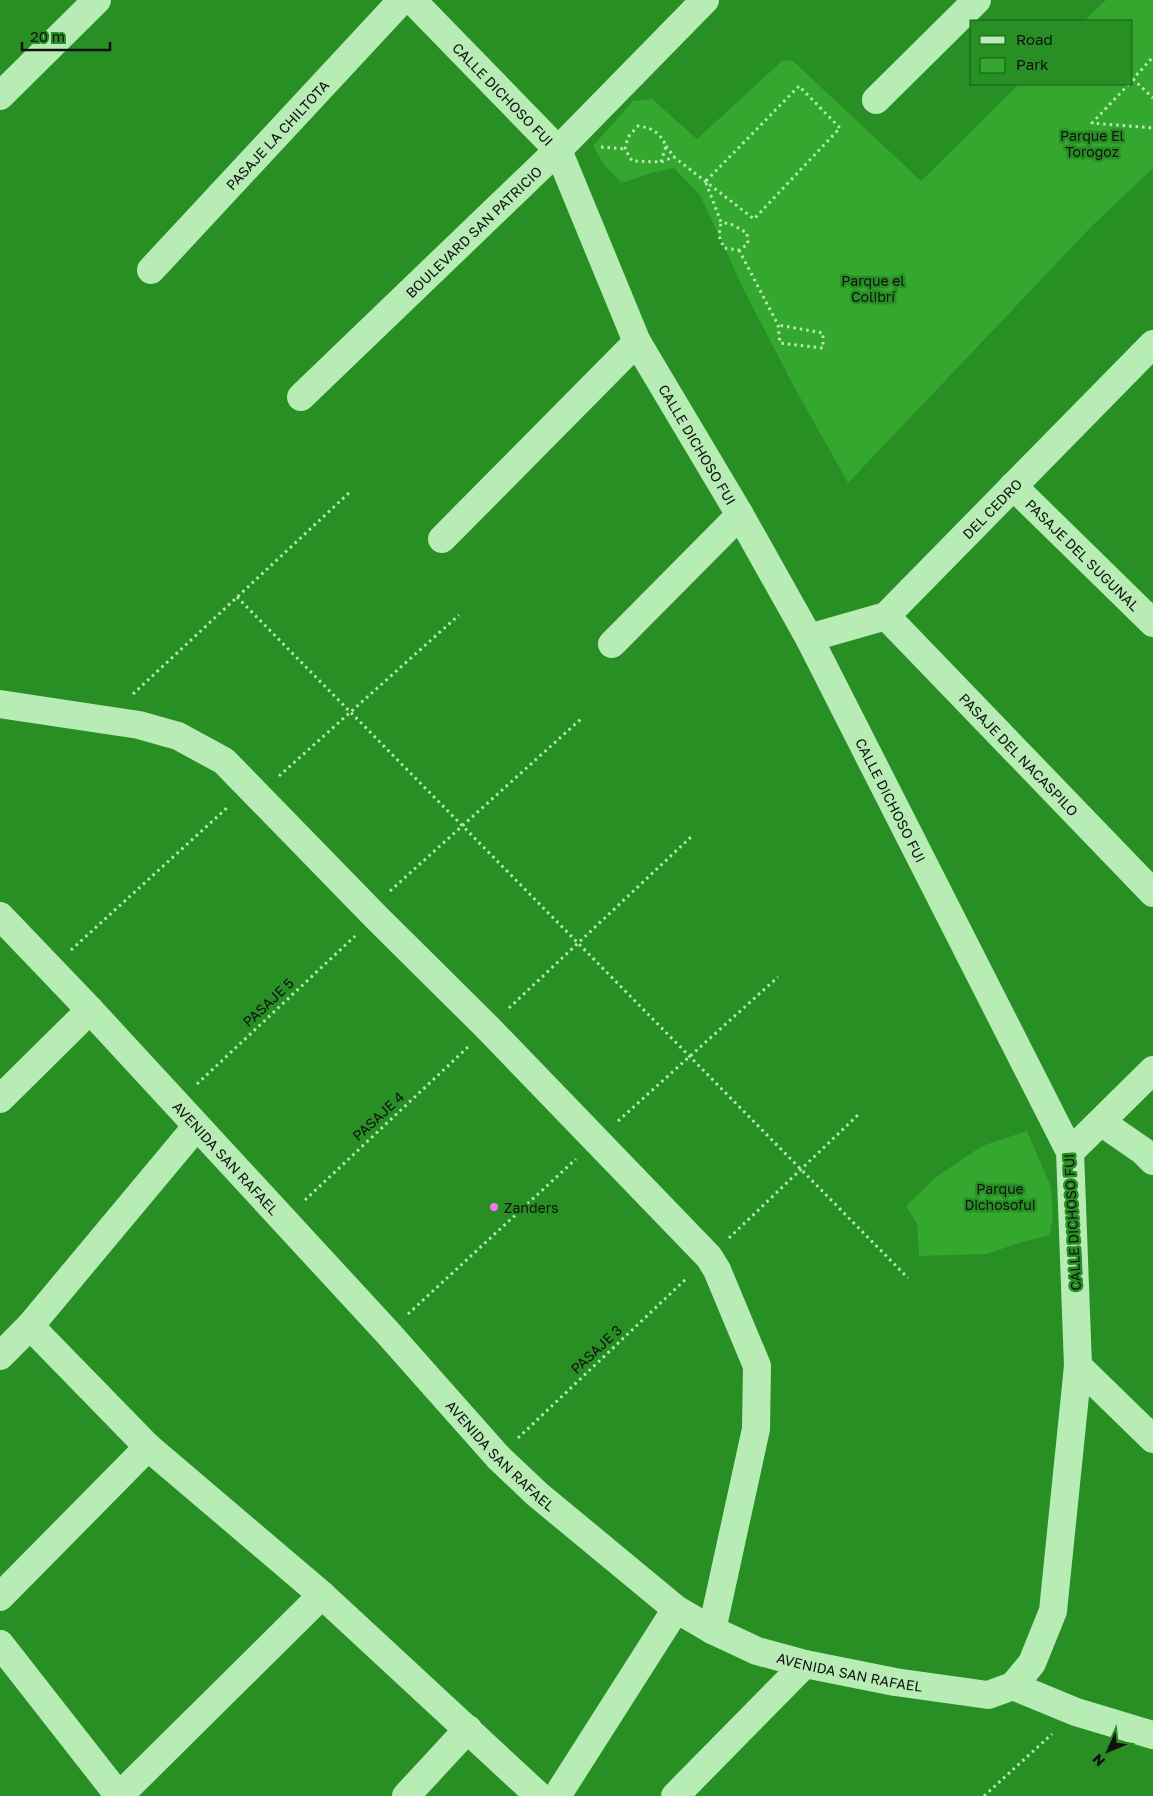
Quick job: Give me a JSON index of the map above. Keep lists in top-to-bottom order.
{
  "streets": {
    "street": [
      "CALLE DICHOSO FUI",
      "PASAJE LA CHILTOTA",
      "BOULEVARD SAN PATRICIO",
      "DEL CEDRO",
      "PASAJE DEL SUGUNAL",
      "PASAJE DEL NACASPILO",
      "AVENIDA SAN RAFAEL"
    ],
    "path": ["PASAJE 5", "PASAJE 4", "PASAJE 3"]
  },
  "crossings": [
    ["CALLE DICHOSO FUI", "BOULEVARD SAN PATRICIO"],
    ["CALLE DICHOSO FUI", "DEL CEDRO"],
    ["CALLE DICHOSO FUI", "AVENIDA SAN RAFAEL"],
    ["DEL CEDRO", "PASAJE DEL SUGUNAL"],
    ["DEL CEDRO", "PASAJE DEL NACASPILO"],
    ["PASAJE 5", "AVENIDA SAN RAFAEL"],
    ["PASAJE 4", "AVENIDA SAN RAFAEL"],
    ["AVENIDA SAN RAFAEL", "PASAJE 3"]
  ],
  "parks": ["Parque El Torogoz", "Parque el Colibrí", "Parque Dichosofui"],
  "places": ["Zanders"],
  "legend": ["Road", "Park"],
  "scale_bar": "20 m",
  "north": "bottom left"
}
